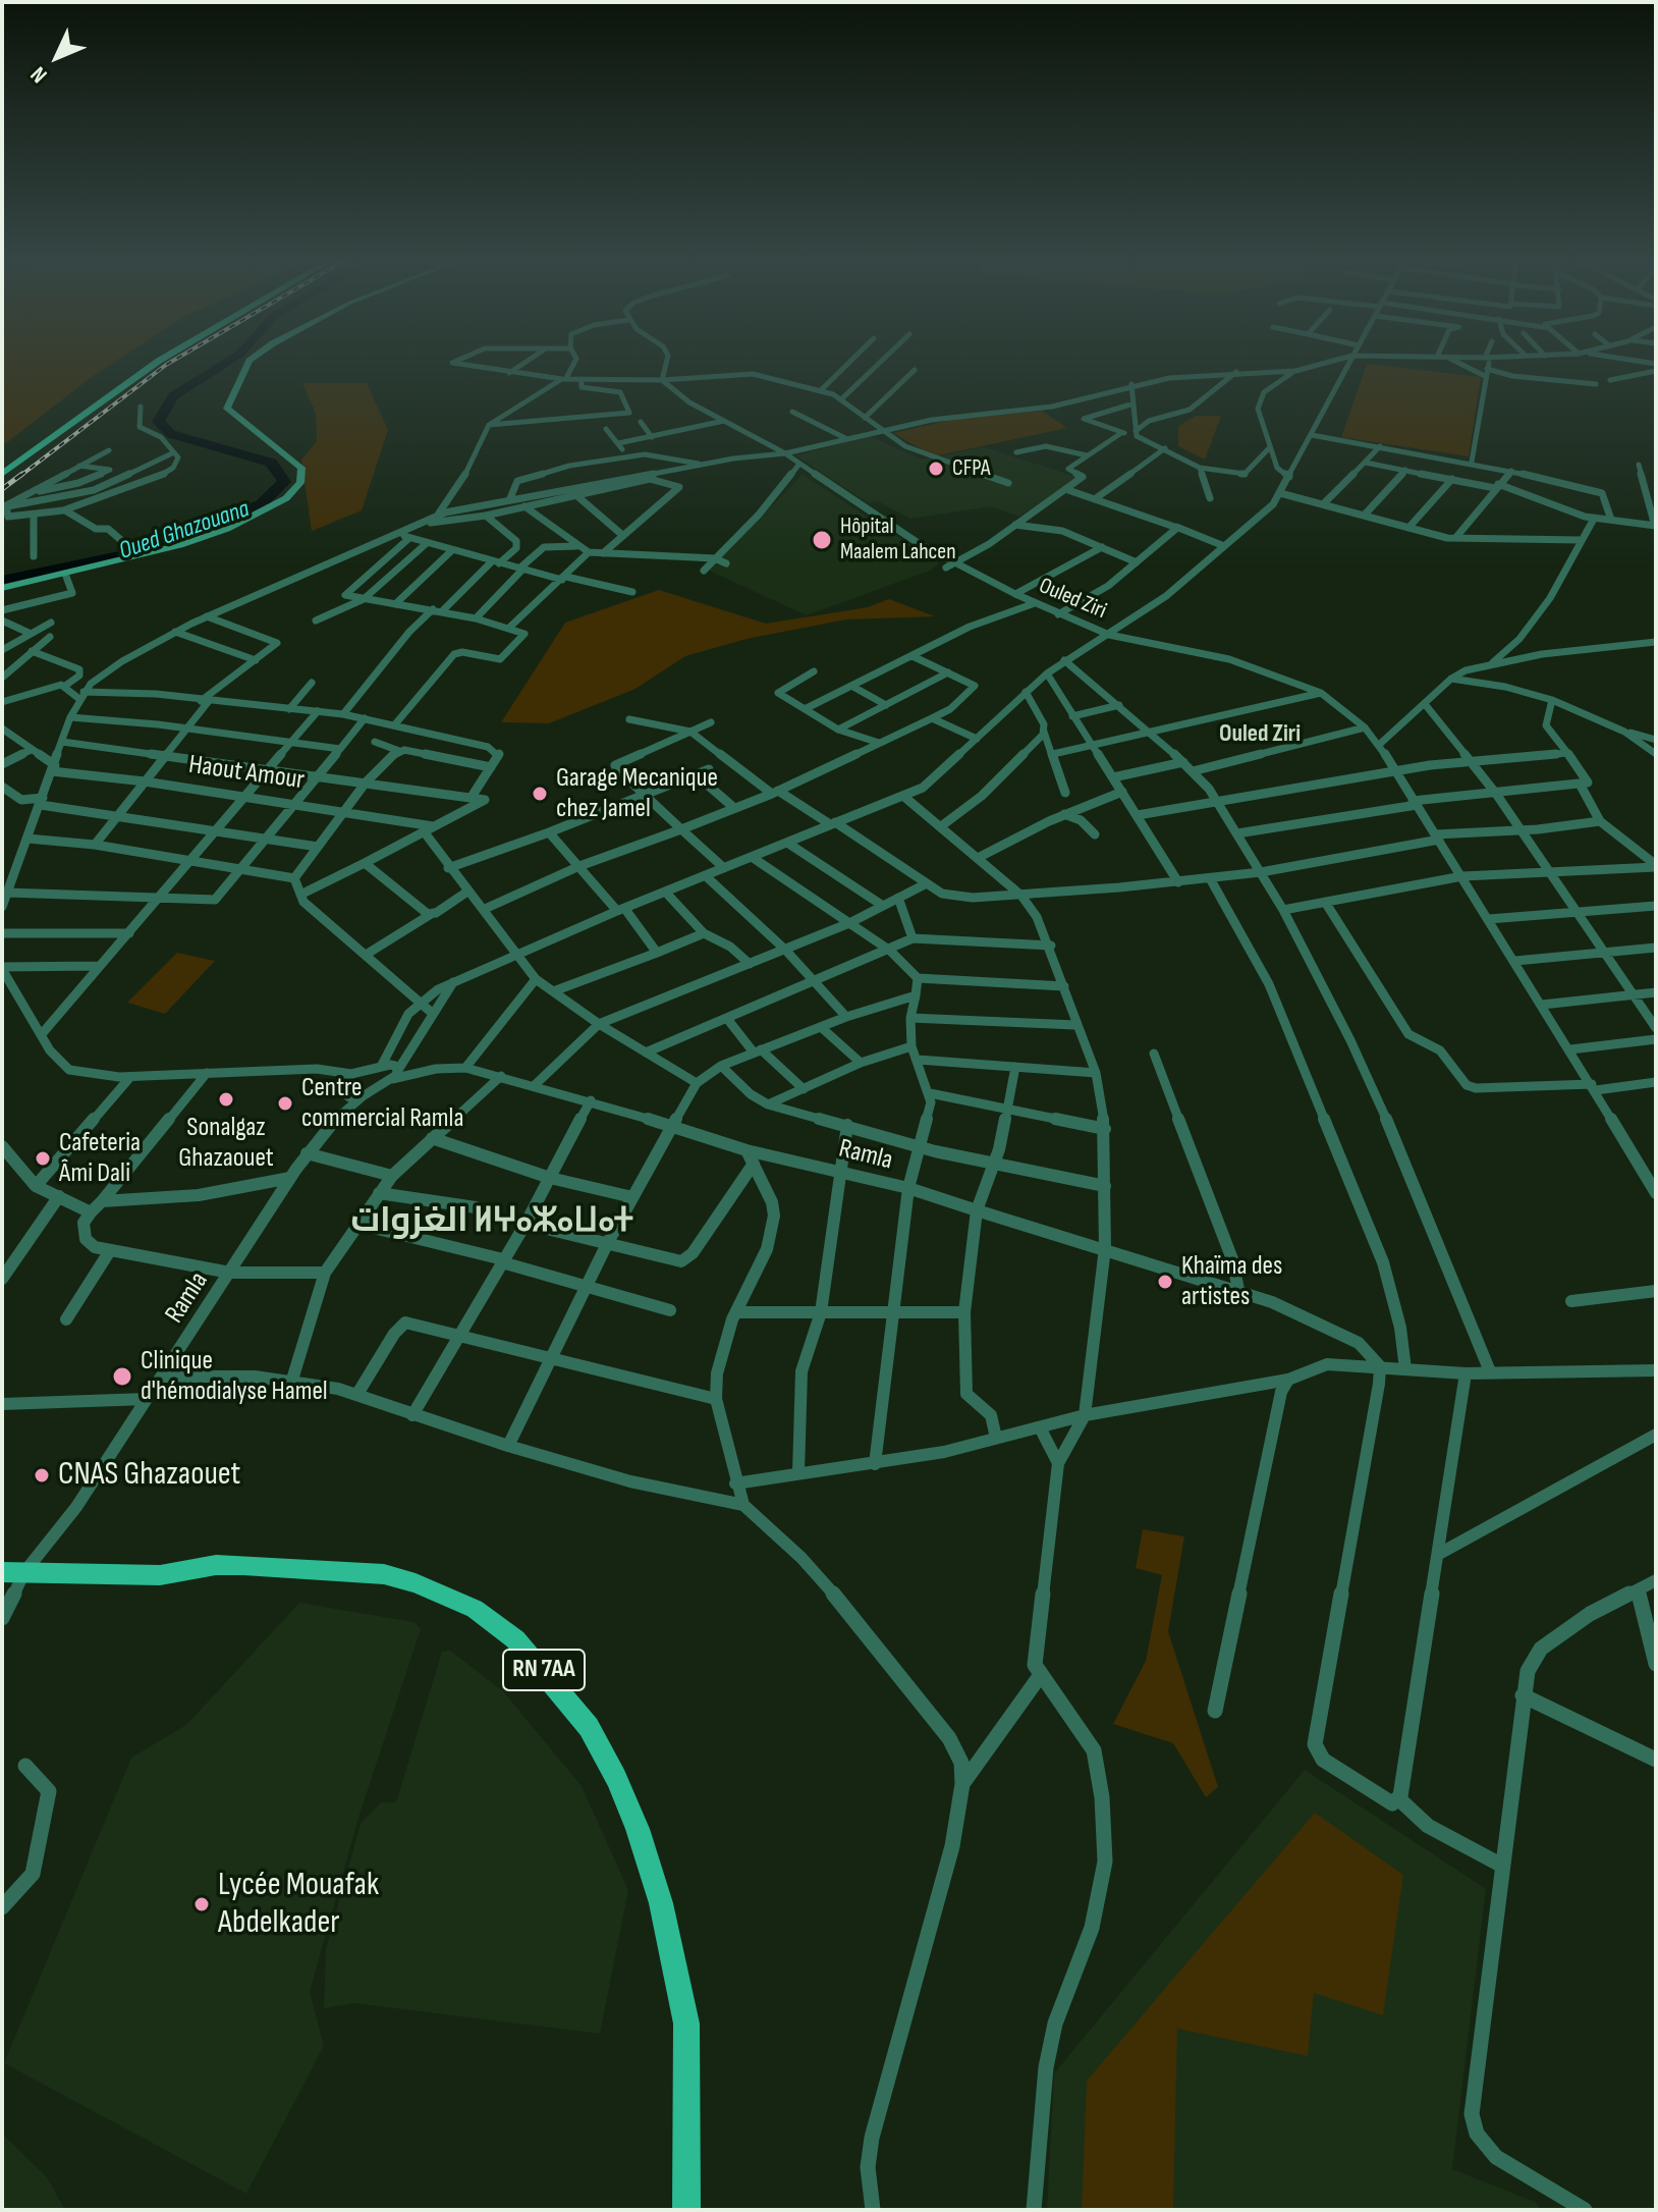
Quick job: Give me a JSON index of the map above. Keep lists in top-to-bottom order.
{
  "streets": {
    "main road": ["RN 7AA"],
    "street": ["Ouled Ziri", "Haout Amour", "Ramla"]
  },
  "crossings": [
    ["Ramla", "RN 7AA"]
  ],
  "districts": ["Ouled Ziri", "الغزوات ⵍⵖⴰⵣⴰⵡⴰⵜ"],
  "water": ["Oued Ghazouana"],
  "places": [
    "CFPA",
    "Hôpital Maalem Lahcen",
    "Garage Mecanique chez Jamel",
    "Sonalgaz Ghazaouet",
    "Centre commercial Ramla",
    "Cafeteria Âmi Dali",
    "Khaïma des artistes",
    "Clinique d'hémodialyse Hamel",
    "CNAS Ghazaouet",
    "Lycée Mouafak Abdelkader"
  ],
  "north": "bottom left"
}
